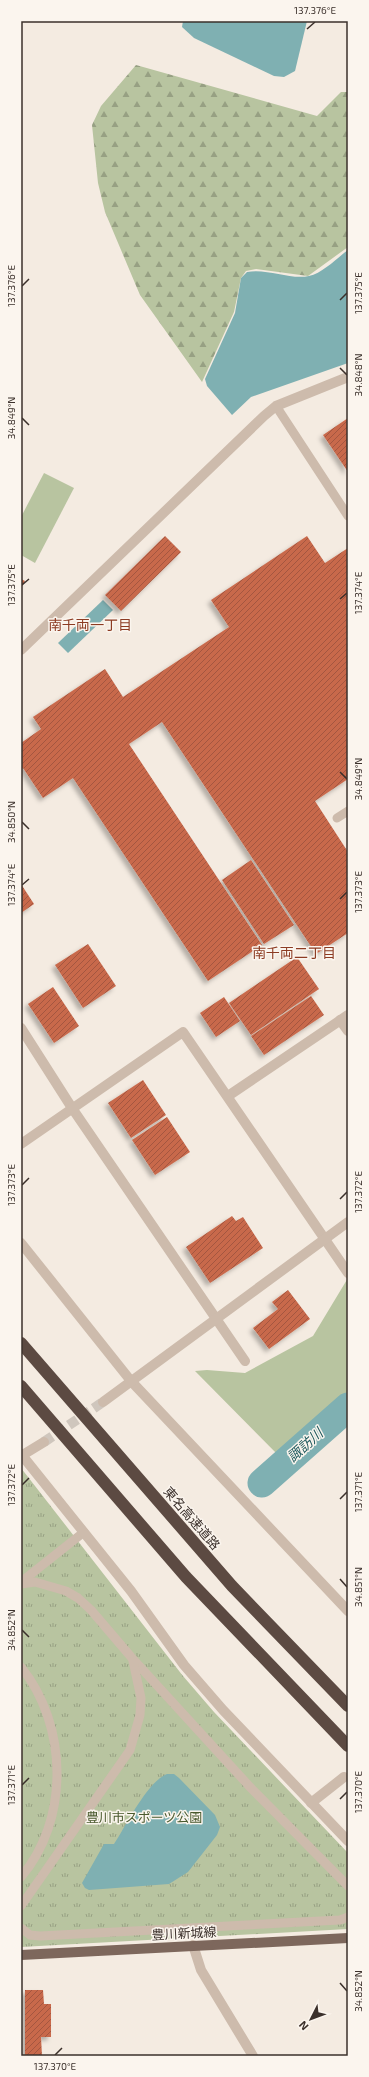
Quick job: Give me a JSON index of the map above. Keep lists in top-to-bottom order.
{
  "streets": {
    "highway": ["東名高速道路"],
    "main road": ["豊川新城線"]
  },
  "districts": ["南千両一丁目", "南千両二丁目"],
  "water": ["諏訪川"],
  "parks": ["豊川市スポーツ公園"],
  "north": "bottom left",
  "coordinates": [
    "137.376°E",
    "137.375°E",
    "34.848°N",
    "34.849°N",
    "137.374°E",
    "34.850°N",
    "137.373°E",
    "137.372°E",
    "137.371°E",
    "34.851°N",
    "34.852°N",
    "137.370°E"
  ]
}
